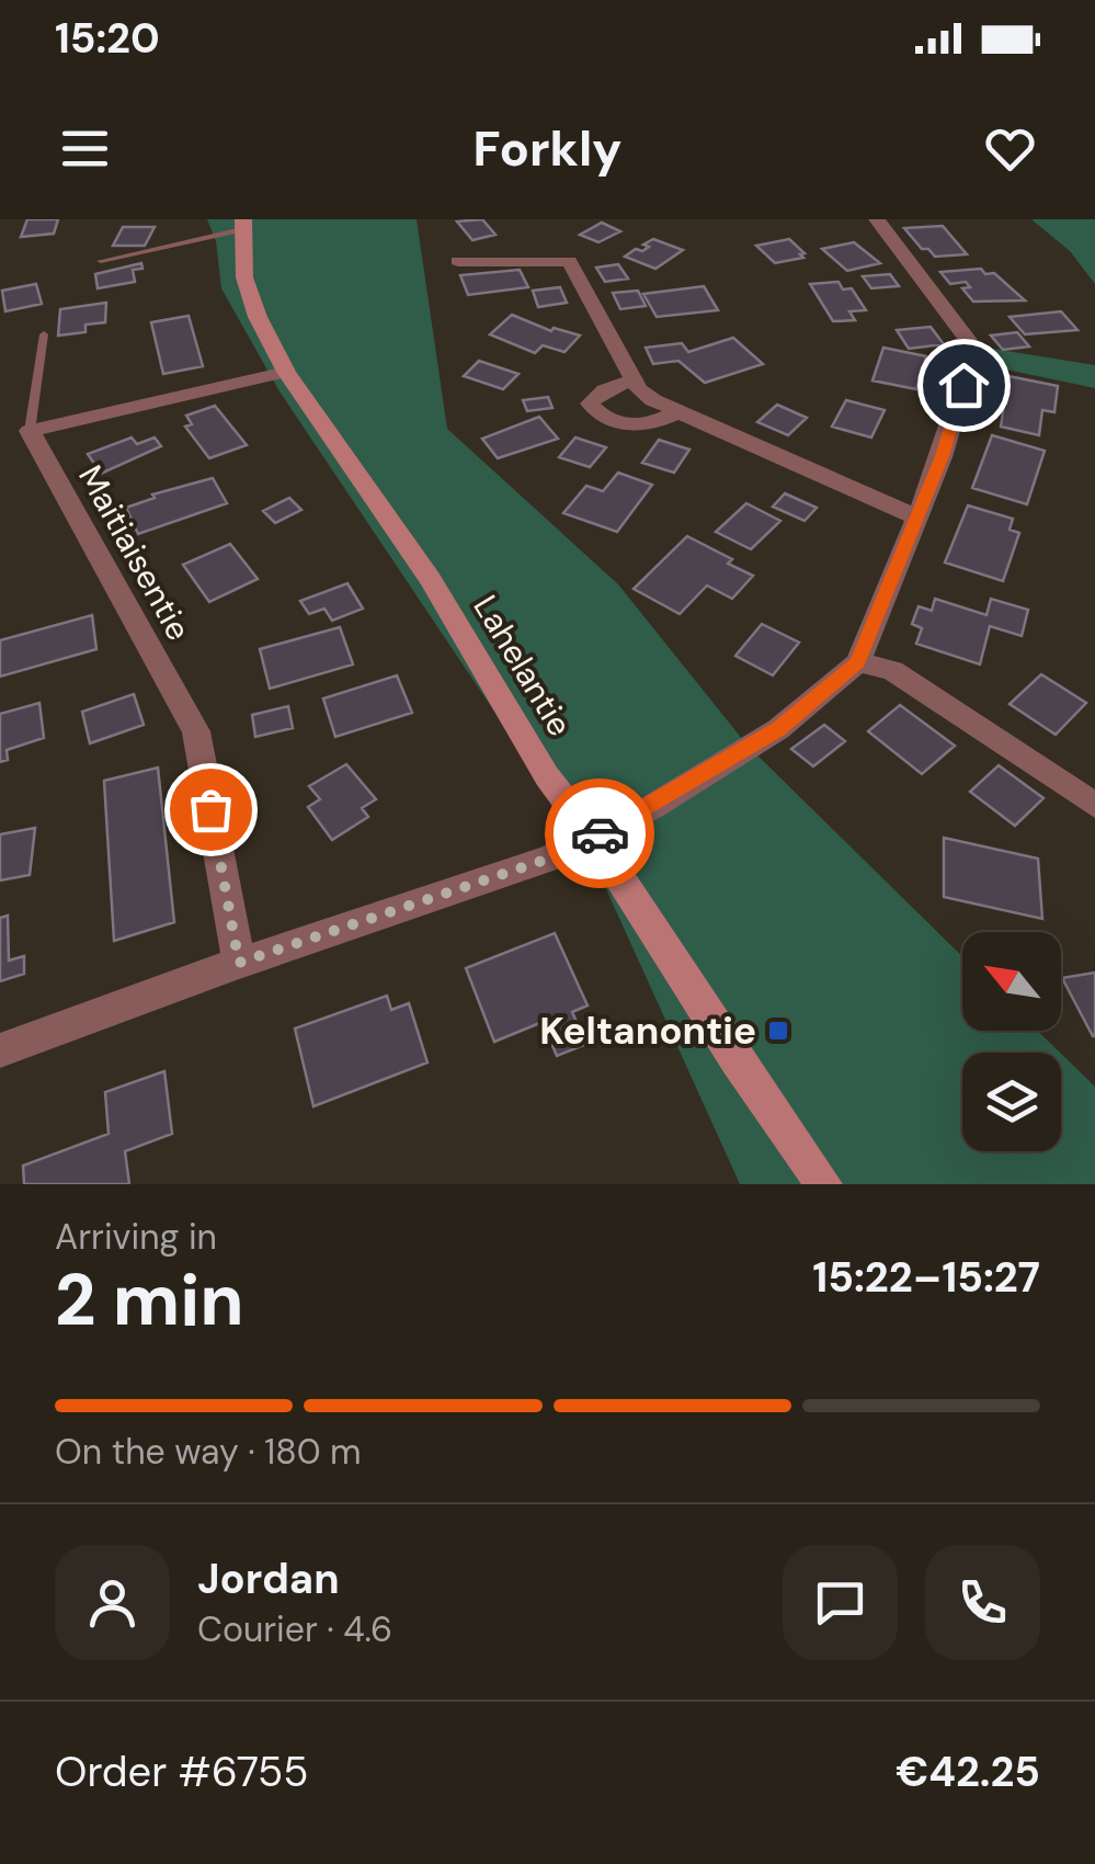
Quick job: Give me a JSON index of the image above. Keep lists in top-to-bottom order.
{
  "streets": {
    "main road": ["Lahelantie"],
    "street": ["Maitiaisentie"]
  },
  "crossings": [
    ["Maitiaisentie", "Lahelantie"]
  ],
  "places": {
    "transit": ["Keltanontie"]
  },
  "north": "top left",
  "page": {
    "status": "15:20",
    "header": "Forkly",
    "heading": ["2 min", "Arriving in", "15:22–15:27"],
    "panel": [
      "Jordan",
      "Courier · 4.6",
      "Order #6755",
      "€42.25"
    ],
    "bar": "On the way · 180 m"
  }
}
